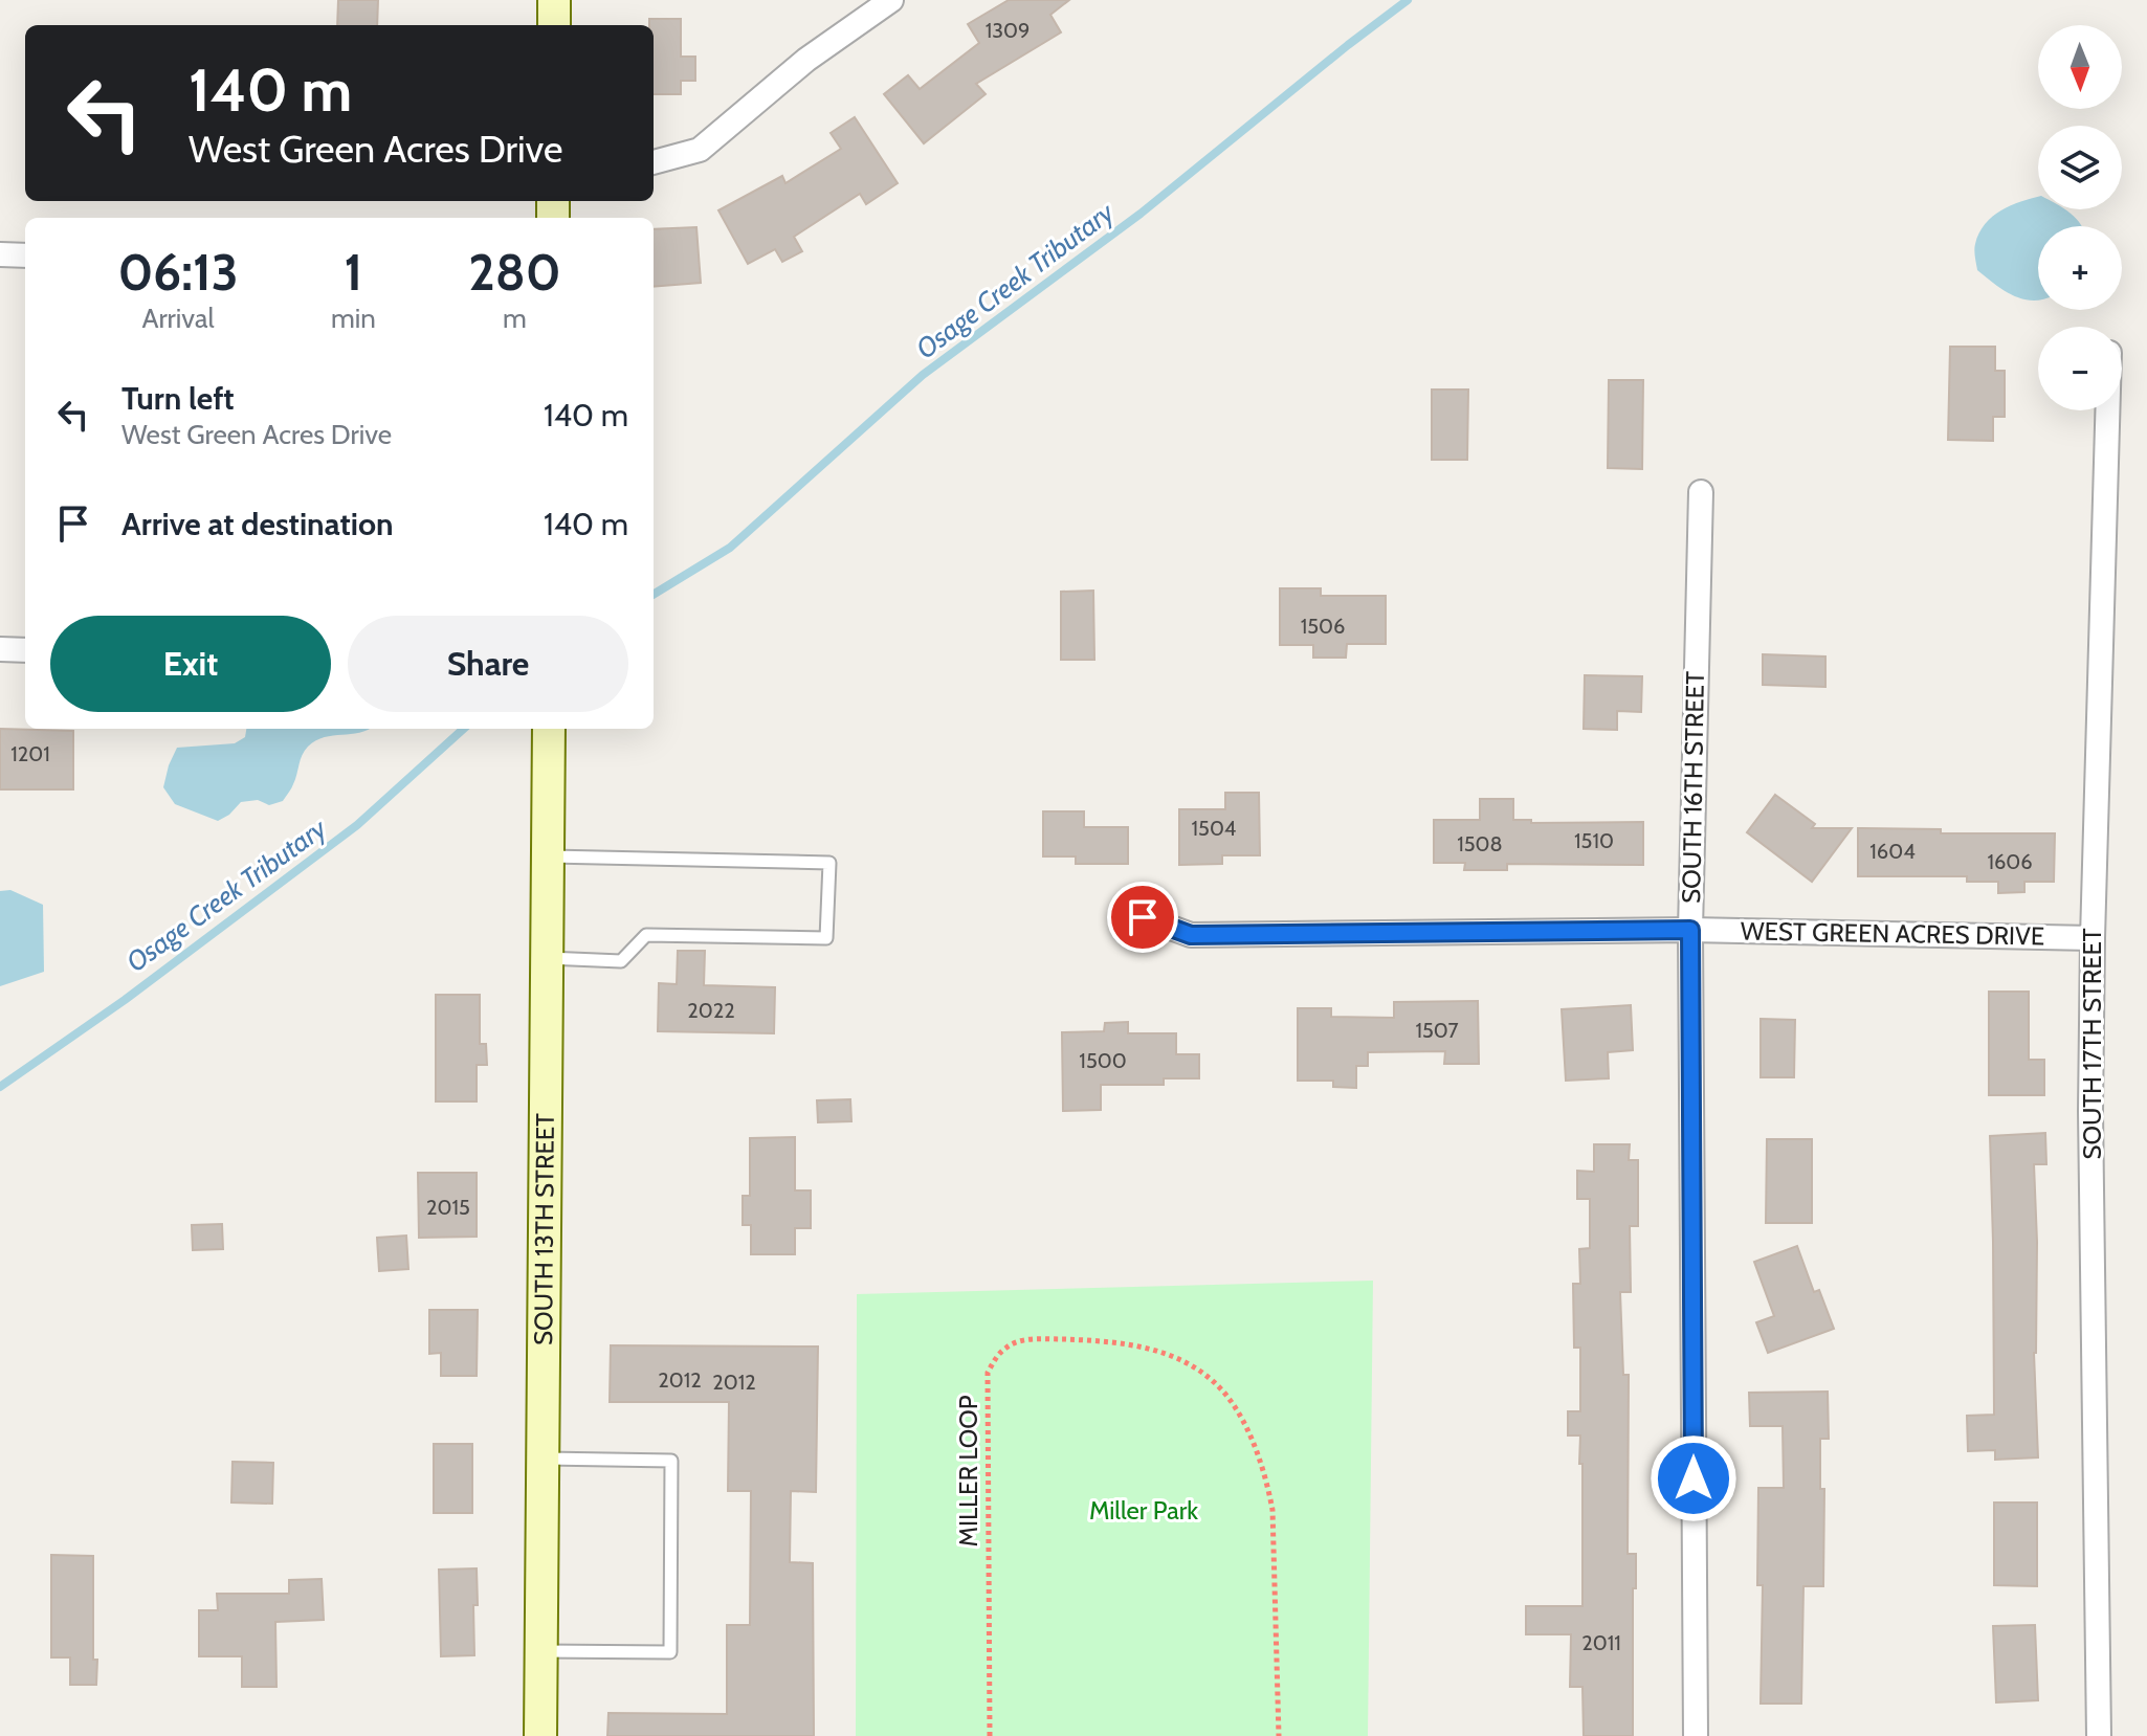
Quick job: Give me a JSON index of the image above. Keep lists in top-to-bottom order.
{
  "streets": {
    "street": [
      "SOUTH 16TH STREET",
      "WEST GREEN ACRES DRIVE",
      "SOUTH 17TH STREET",
      "SOUTH 13TH STREET"
    ],
    "path": ["MILLER LOOP"]
  },
  "crossings": [
    ["SOUTH 16TH STREET", "WEST GREEN ACRES DRIVE"],
    ["WEST GREEN ACRES DRIVE", "SOUTH 17TH STREET"]
  ],
  "water": ["Osage Creek Tributary"],
  "parks": ["Miller Park"],
  "house_numbers": [
    "1309",
    "1506",
    "1201",
    "1504",
    "1510",
    "1508",
    "1604",
    "1606",
    "2022",
    "1507",
    "1500",
    "2015",
    "2012",
    "2012",
    "2011"
  ],
  "north": "bottom",
  "page": {
    "map_buttons": ["+", "−"],
    "turn": ["140 m", "West Green Acres Drive"],
    "eta": [
      "06:13",
      "Arrival",
      "1",
      "min",
      "280",
      "m"
    ],
    "list": [
      {
        "name": "Turn left",
        "note": "West Green Acres Drive",
        "value": "140 m"
      },
      {
        "name": "Arrive at destination",
        "value": "140 m"
      }
    ],
    "buttons": ["Exit", "Share"]
  }
}
